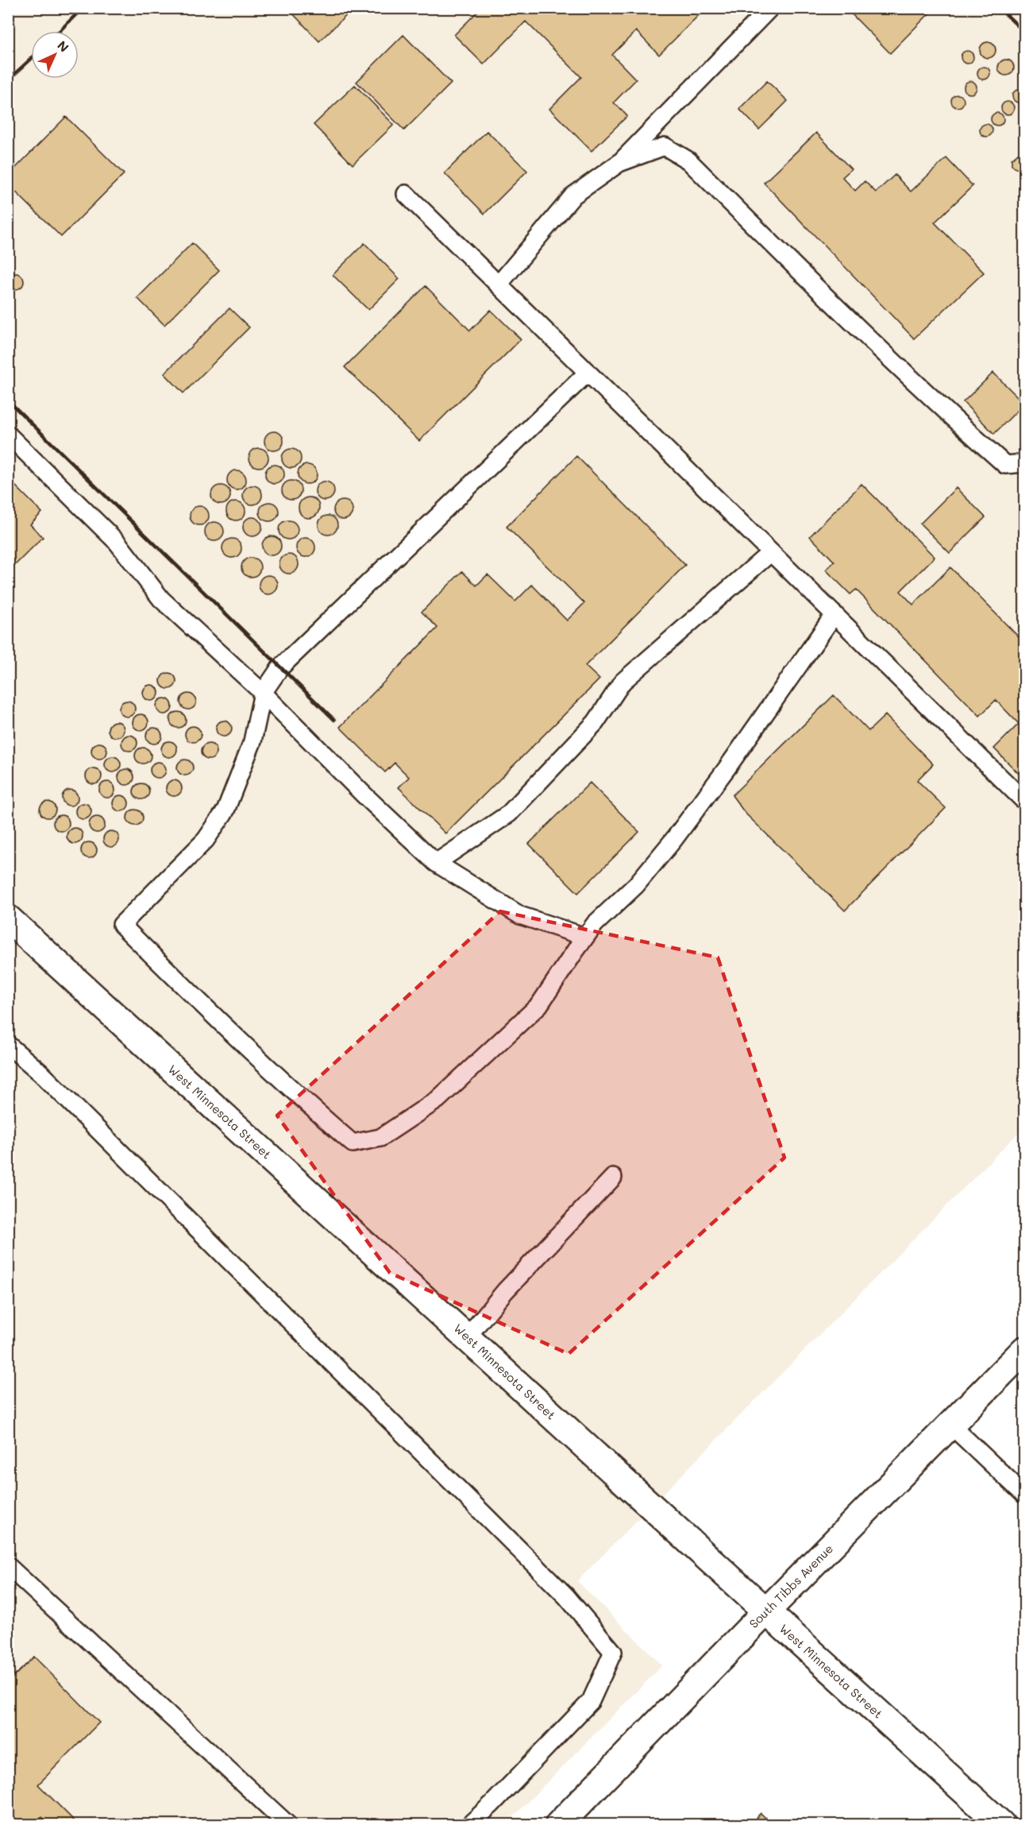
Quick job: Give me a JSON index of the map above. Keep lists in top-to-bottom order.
{
  "streets": {
    "street": ["West Minnesota Street", "South Tibbs Avenue"]
  },
  "crossings": [
    ["West Minnesota Street", "South Tibbs Avenue"]
  ],
  "north": "top right"
}
